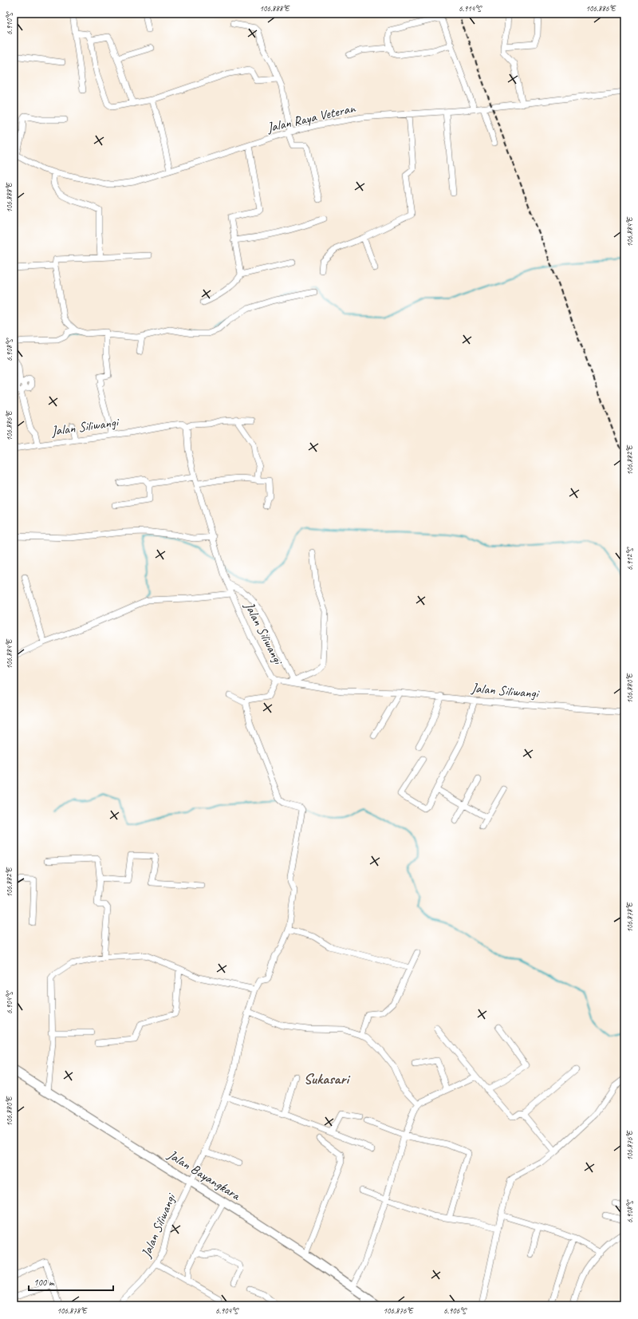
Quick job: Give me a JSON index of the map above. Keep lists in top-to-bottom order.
{
  "streets": {
    "highway": ["Jalan Bayangkara"],
    "street": ["Jalan Raya Veteran", "Jalan Siliwangi"]
  },
  "crossings": [
    ["Jalan Siliwangi", "Jalan Bayangkara"]
  ],
  "districts": ["Sukasari"],
  "scale_bar": "100 m",
  "coordinates": [
    "106.888°E",
    "6.914°S",
    "106.886°E",
    "6.910°S",
    "106.884°E",
    "6.908°S",
    "106.882°E",
    "6.912°S",
    "106.880°E",
    "106.878°E",
    "6.904°S",
    "106.876°E",
    "6.906°S"
  ]
}
